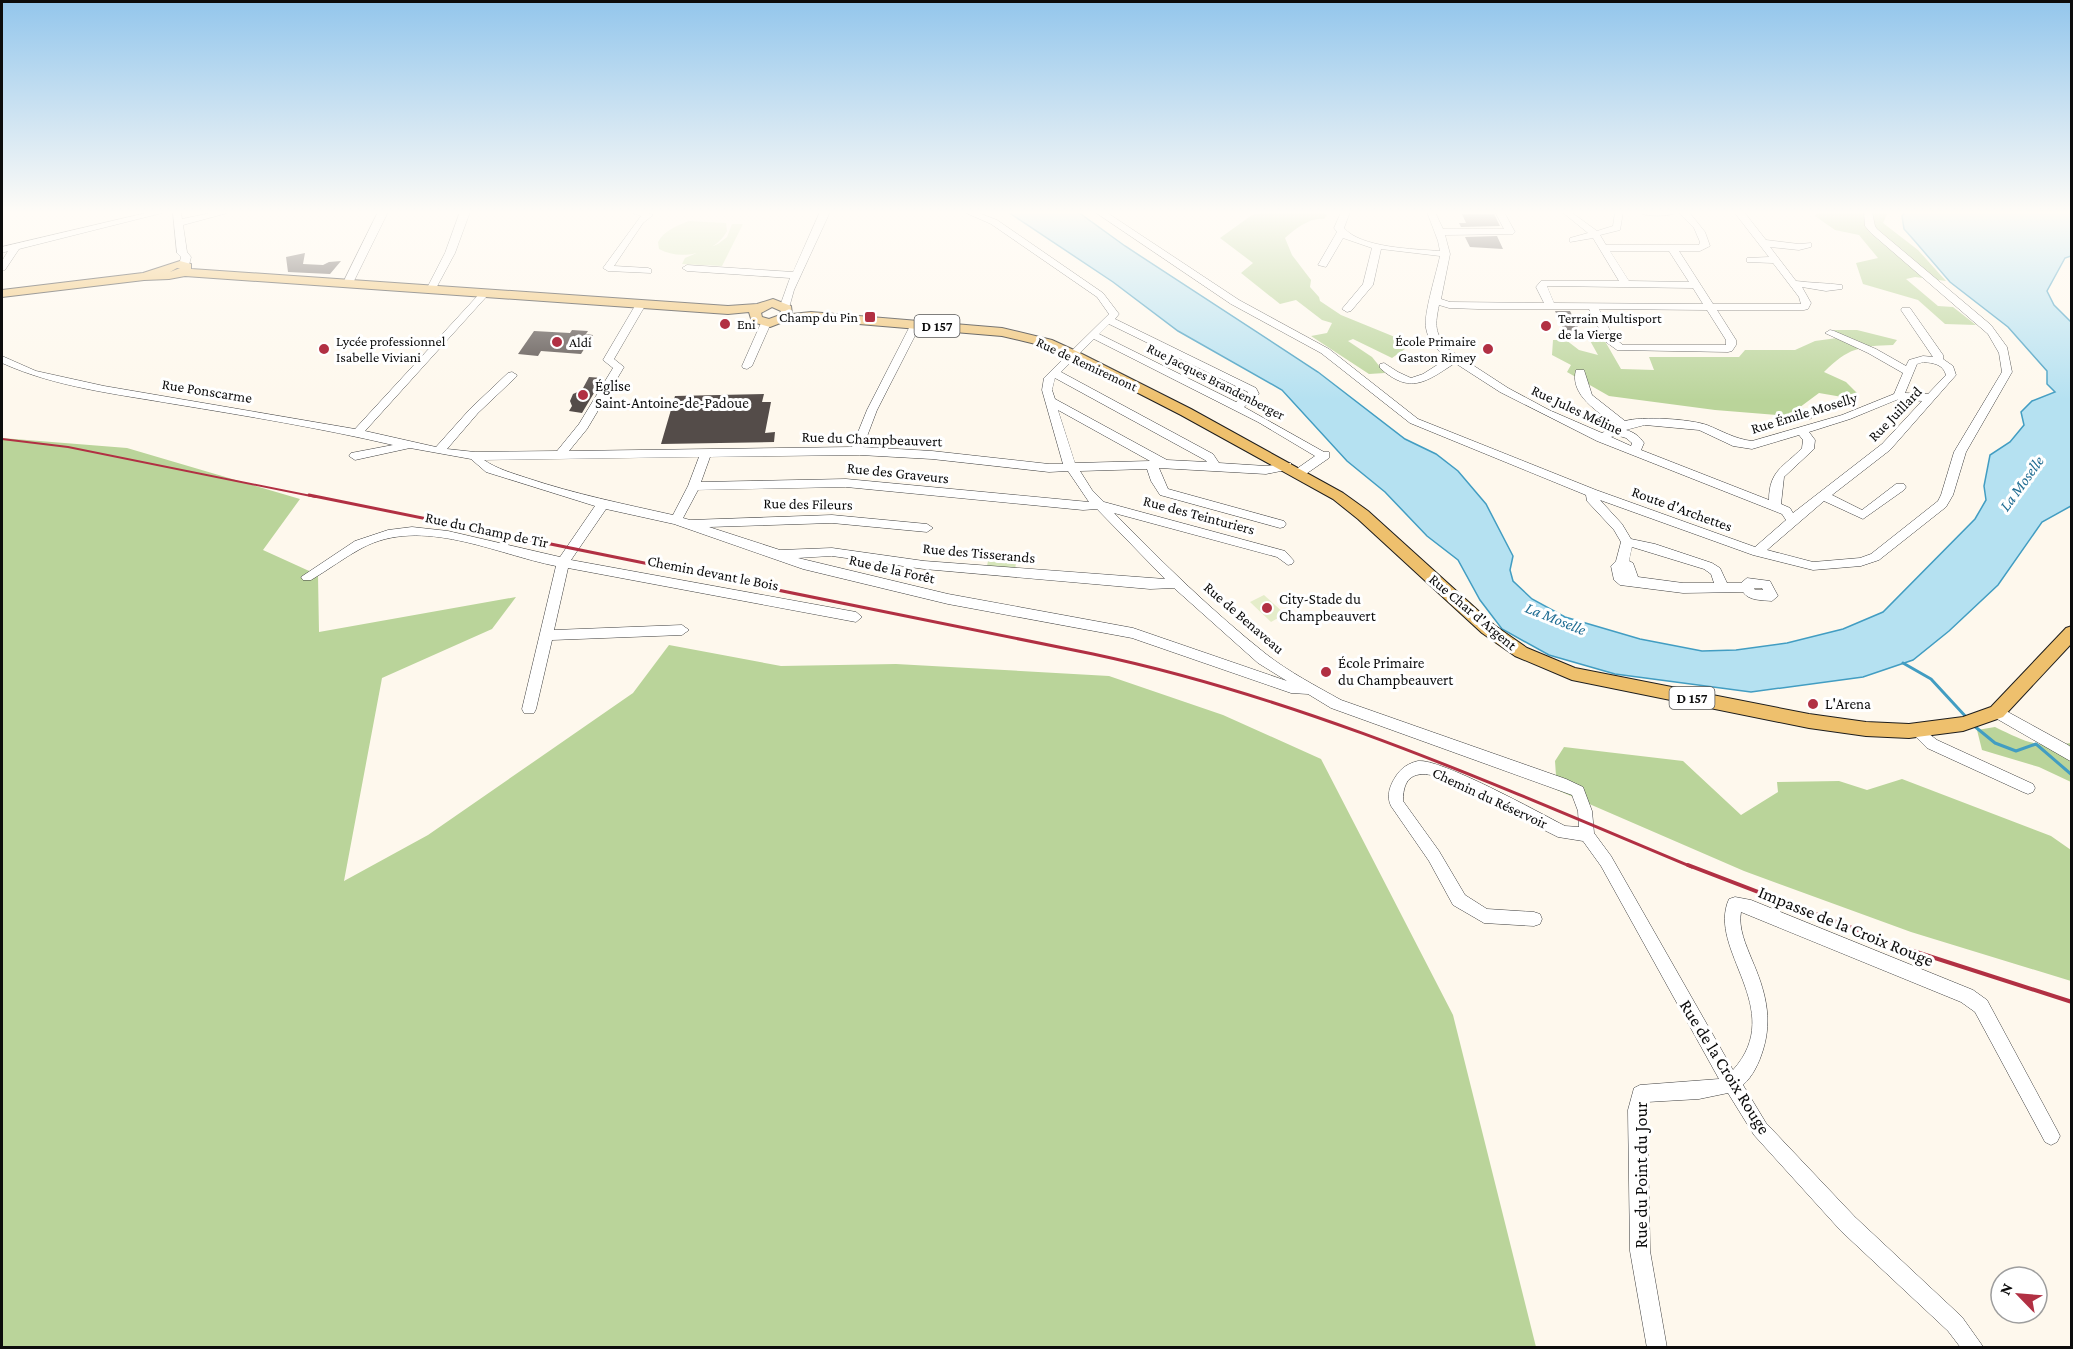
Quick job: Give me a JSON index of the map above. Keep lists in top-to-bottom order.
{
  "streets": {
    "main road": ["D 157", "Rue de Remiremont", "Rue Char d'Argent"],
    "street": [
      "Rue Jacques Brandenberger",
      "Rue Ponscarme",
      "Rue Jules Méline",
      "Rue Émile Moselly",
      "Rue Juillard",
      "Rue du Champbeauvert",
      "Rue des Graveurs",
      "Rue des Fileurs",
      "Route d'Archettes",
      "Rue des Teinturiers",
      "Rue du Champ de Tir",
      "Rue des Tisserands",
      "Rue de la Forêt",
      "Chemin devant le Bois",
      "Rue de Benaveau",
      "Chemin du Réservoir",
      "Impasse de la Croix Rouge",
      "Rue de la Croix Rouge",
      "Rue du Point du Jour"
    ]
  },
  "crossings": [
    ["Rue de Remiremont", "Rue Jacques Brandenberger"],
    ["Rue de Remiremont", "Rue du Champbeauvert"],
    ["Rue de Remiremont", "Rue Char d'Argent"],
    ["Rue Jacques Brandenberger", "Rue du Champbeauvert"],
    ["Rue Ponscarme", "Rue du Champbeauvert"],
    ["Rue Jules Méline", "Rue Émile Moselly"],
    ["Rue Jules Méline", "Rue Juillard"],
    ["Rue Émile Moselly", "Rue Juillard"],
    ["Rue du Champbeauvert", "Rue de la Forêt"],
    ["Rue du Champbeauvert", "Rue de Benaveau"],
    ["Rue des Graveurs", "Rue des Teinturiers"],
    ["Rue des Graveurs", "Rue de Benaveau"],
    ["Rue des Fileurs", "Rue de la Forêt"],
    ["Rue des Teinturiers", "Rue de Benaveau"],
    ["Rue du Champ de Tir", "Chemin devant le Bois"],
    ["Rue des Tisserands", "Rue de la Forêt"],
    ["Rue des Tisserands", "Rue de Benaveau"],
    ["Rue de la Forêt", "Rue de Benaveau"],
    ["Rue de Benaveau", "Chemin du Réservoir"],
    ["Rue de Benaveau", "Rue de la Croix Rouge"],
    ["Chemin du Réservoir", "Rue de la Croix Rouge"],
    ["Impasse de la Croix Rouge", "Rue de la Croix Rouge"],
    ["Impasse de la Croix Rouge", "Rue du Point du Jour"],
    ["Rue de la Croix Rouge", "Rue du Point du Jour"]
  ],
  "water": ["La Moselle"],
  "places": {
    "transit": ["Champ du Pin"],
    "other": [
      "Eni",
      "Terrain Multisport de la Vierge",
      "Aldi",
      "Lycée professionnel Isabelle Viviani",
      "École Primaire Gaston Rimey",
      "Église Saint-Antoine-de-Padoue",
      "City-Stade du Champbeauvert",
      "École Primaire du Champbeauvert",
      "L'Arena"
    ]
  },
  "north": "top left"
}
